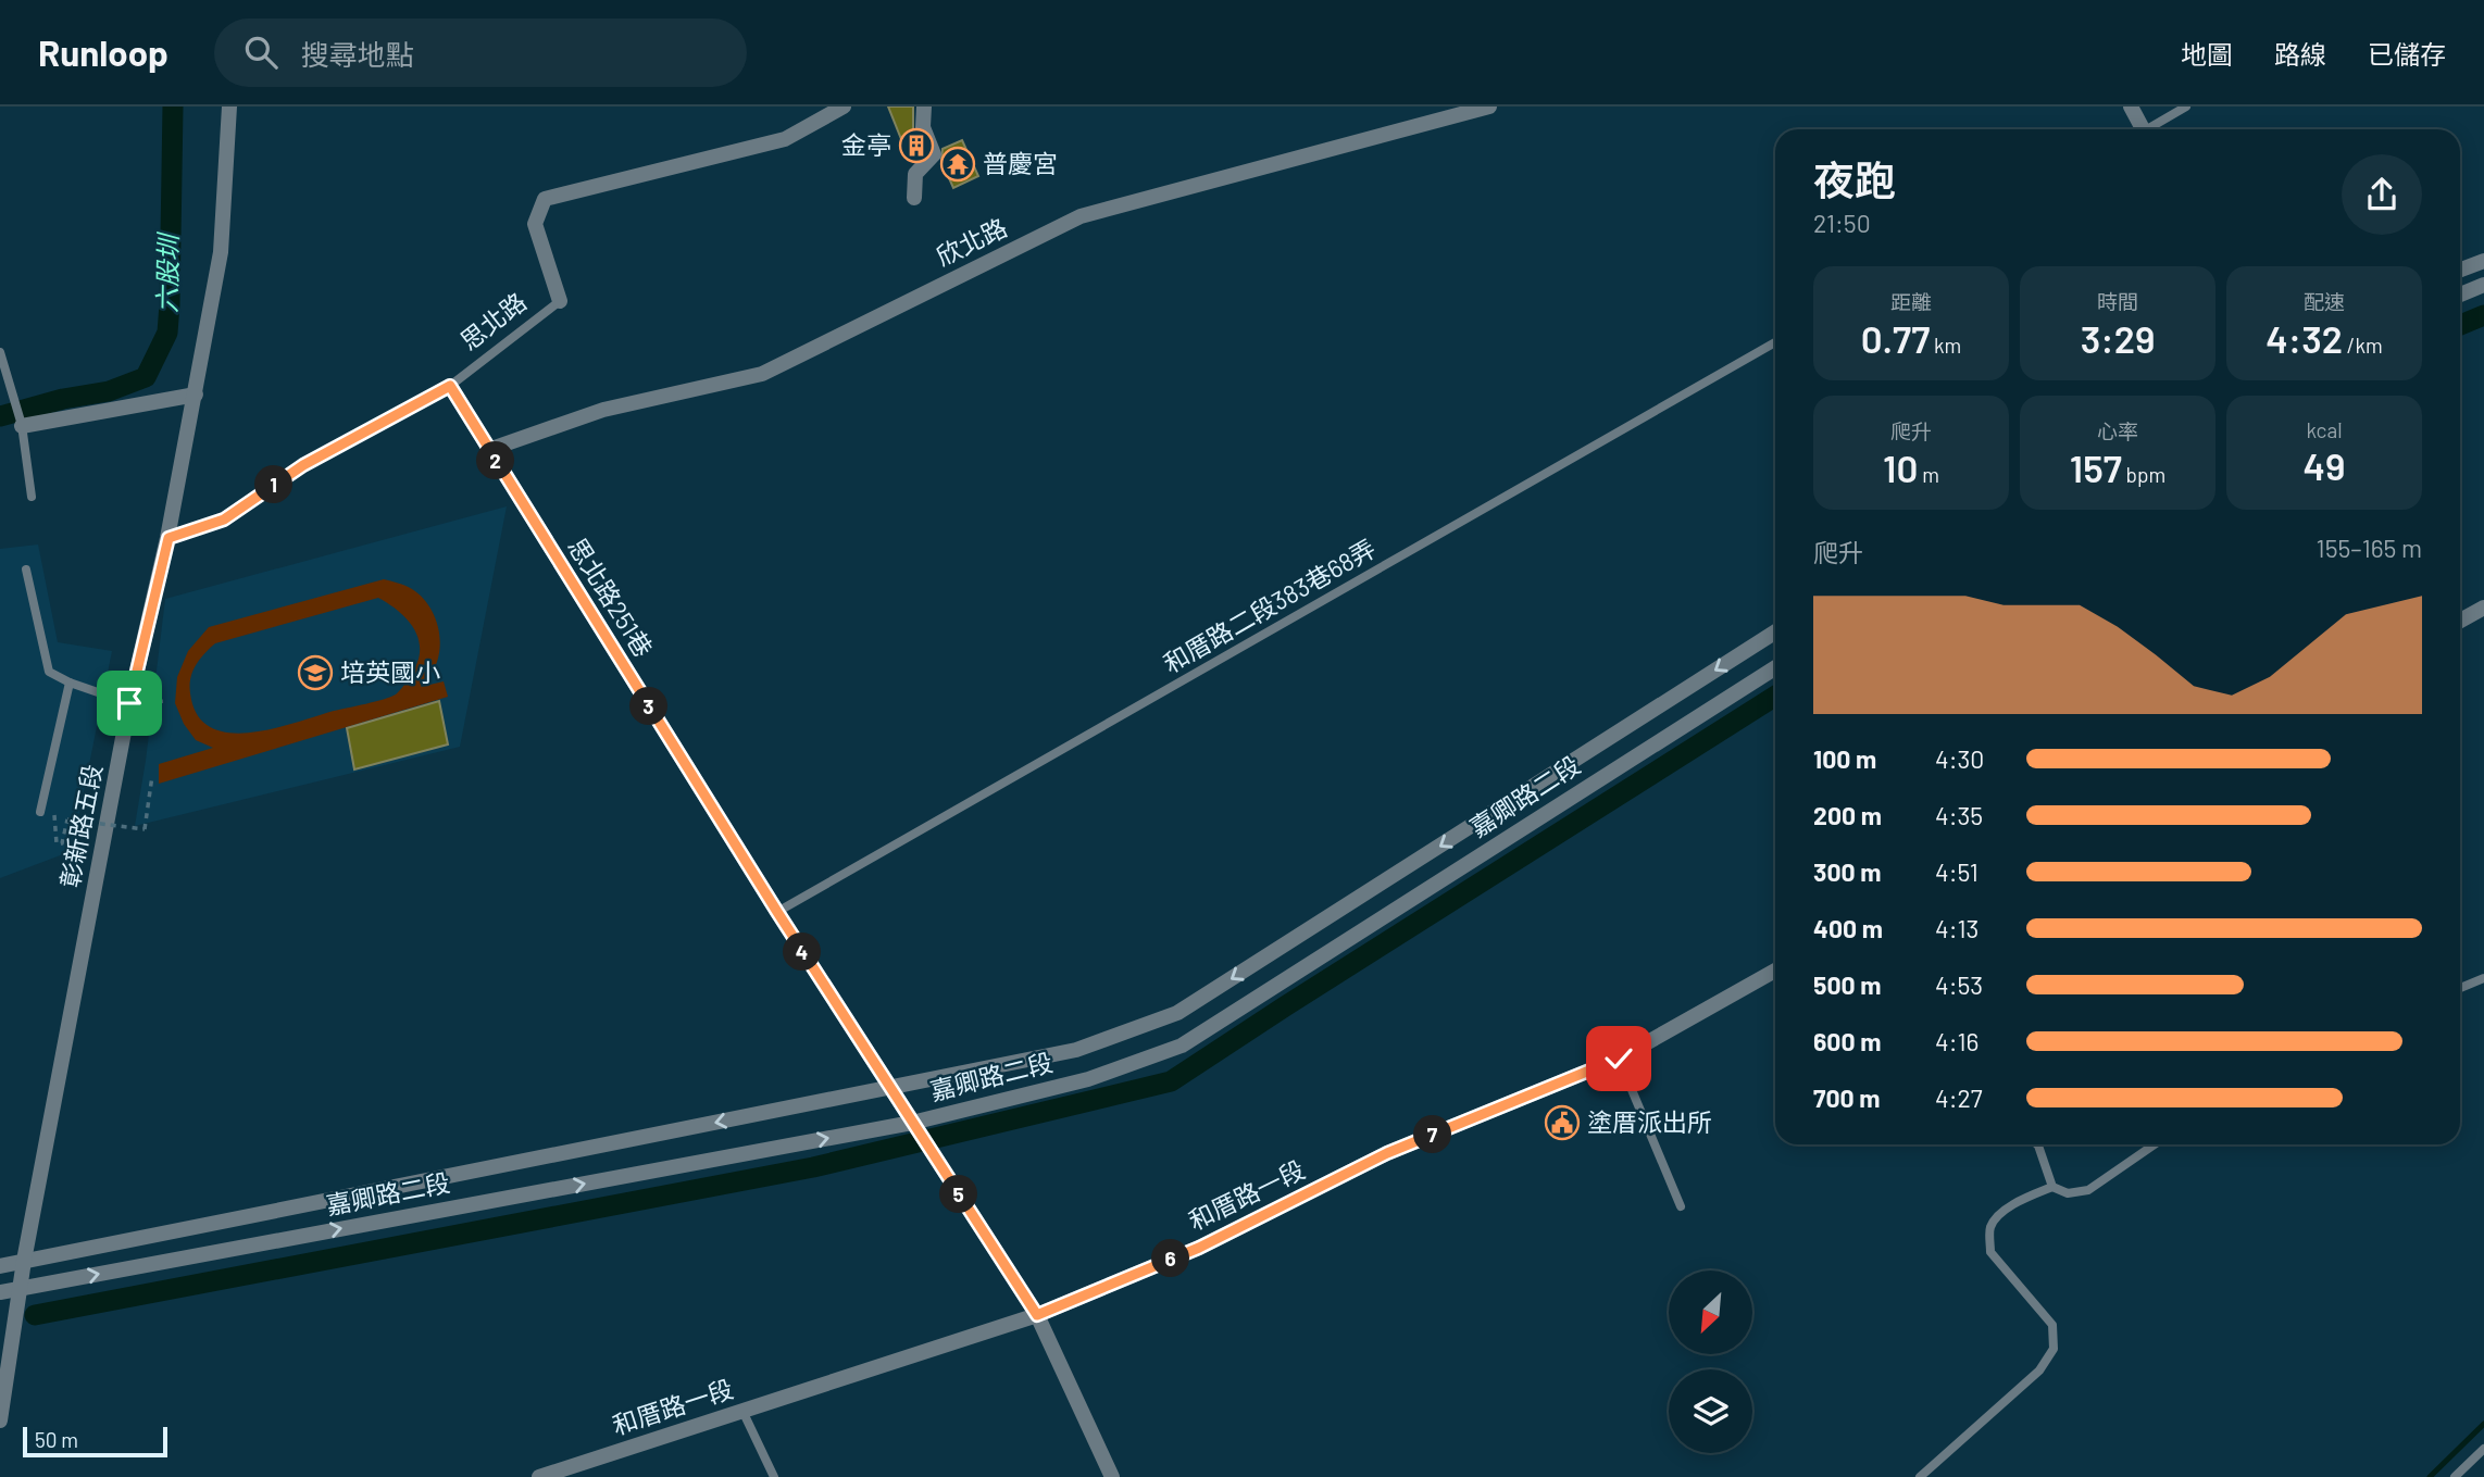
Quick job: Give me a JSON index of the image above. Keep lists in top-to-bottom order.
{
  "streets": {
    "street": [
      "欣北路",
      "思北路",
      "思北路251巷",
      "嘉卿路二段",
      "彰新路五段",
      "和厝路一段"
    ],
    "lane": ["和厝路二段383巷68弄"]
  },
  "crossings": [
    ["欣北路", "思北路251巷"],
    ["思北路", "思北路251巷"],
    ["思北路", "彰新路五段"],
    ["思北路251巷", "和厝路二段383巷68弄"],
    ["思北路251巷", "嘉卿路二段"],
    ["思北路251巷", "和厝路一段"],
    ["嘉卿路二段", "彰新路五段"]
  ],
  "water": ["六股圳"],
  "places": {
    "building": ["金亭"],
    "temple": ["普慶宮"],
    "school or university": ["培英國小"],
    "public building": ["塗厝派出所"]
  },
  "scale_bar": "50 m",
  "north": "bottom left",
  "page": {
    "header": "Runloop",
    "search": "搜尋地點",
    "nav": ["地圖", "路線", "已儲存"],
    "heading": ["夜跑", "21:50"],
    "stats": [
      ["距離", "0.77 km"],
      ["時間", "3:29"],
      ["配速", "4:32 /km"],
      ["爬升", "10 m"],
      ["心率", "157 bpm"],
      ["kcal", "49"]
    ],
    "pins": [
      "2",
      "1",
      "3",
      "4",
      "7",
      "5",
      "6"
    ],
    "chart": ["爬升", "155–165 m"],
    "list": [
      {
        "name": "100 m",
        "note": "4:30"
      },
      {
        "name": "200 m",
        "note": "4:35"
      },
      {
        "name": "300 m",
        "note": "4:51"
      },
      {
        "name": "400 m",
        "note": "4:13"
      },
      {
        "name": "500 m",
        "note": "4:53"
      },
      {
        "name": "600 m",
        "note": "4:16"
      },
      {
        "name": "700 m",
        "note": "4:27"
      }
    ],
    "scale": "50 m"
  }
}
